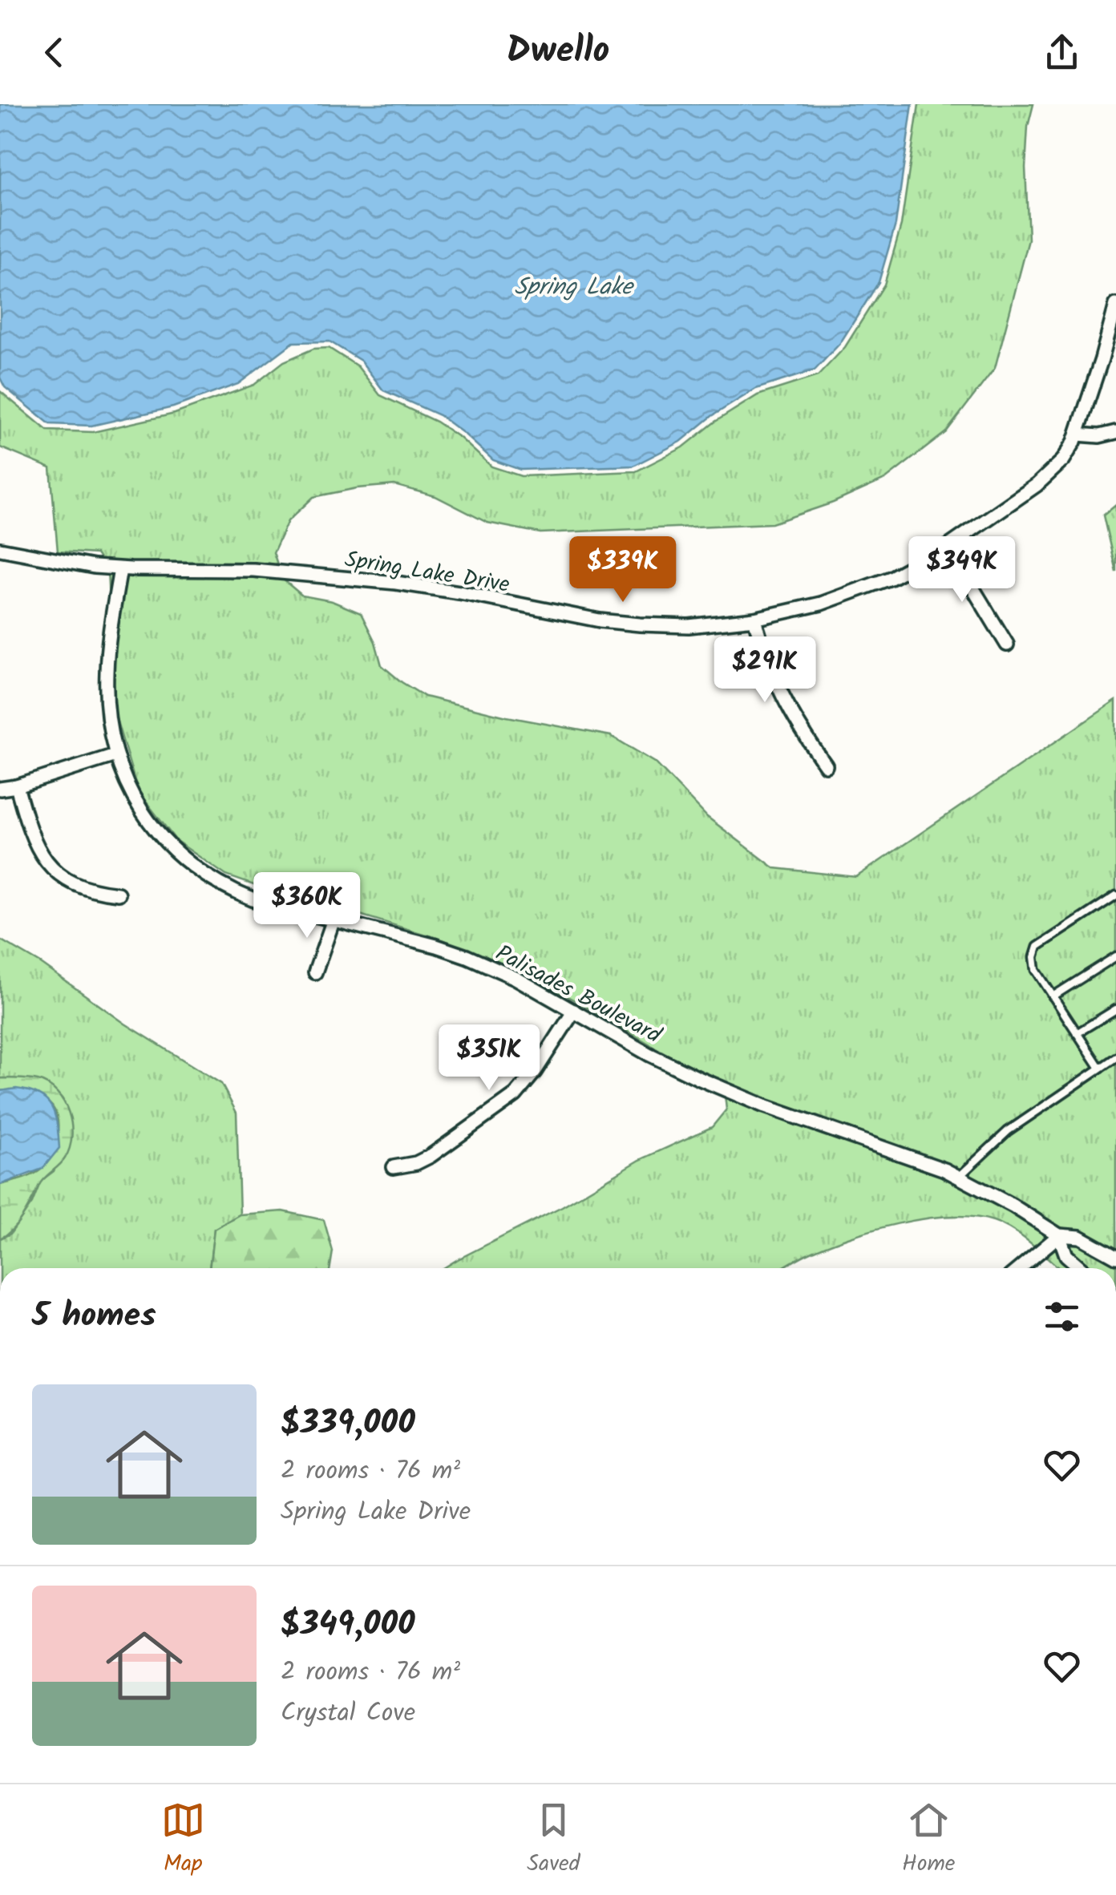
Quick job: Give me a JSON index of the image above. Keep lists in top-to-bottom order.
{
  "streets": {
    "street": ["Spring Lake Drive", "Palisades Boulevard"]
  },
  "crossings": [
    ["Spring Lake Drive", "Palisades Boulevard"]
  ],
  "water": ["Spring Lake"],
  "page": {
    "header": "Dwello",
    "price": [
      "$339K",
      "$349K",
      "$291K",
      "$360K",
      "$351K"
    ],
    "heading": "5 homes",
    "list": [
      {
        "name": "$339,000",
        "note": "2 rooms · 76 m² · Spring Lake Drive"
      },
      {
        "name": "$349,000",
        "note": "2 rooms · 76 m² · Crystal Cove"
      }
    ],
    "tabs": ["Map", "Saved", "Home"]
  }
}
